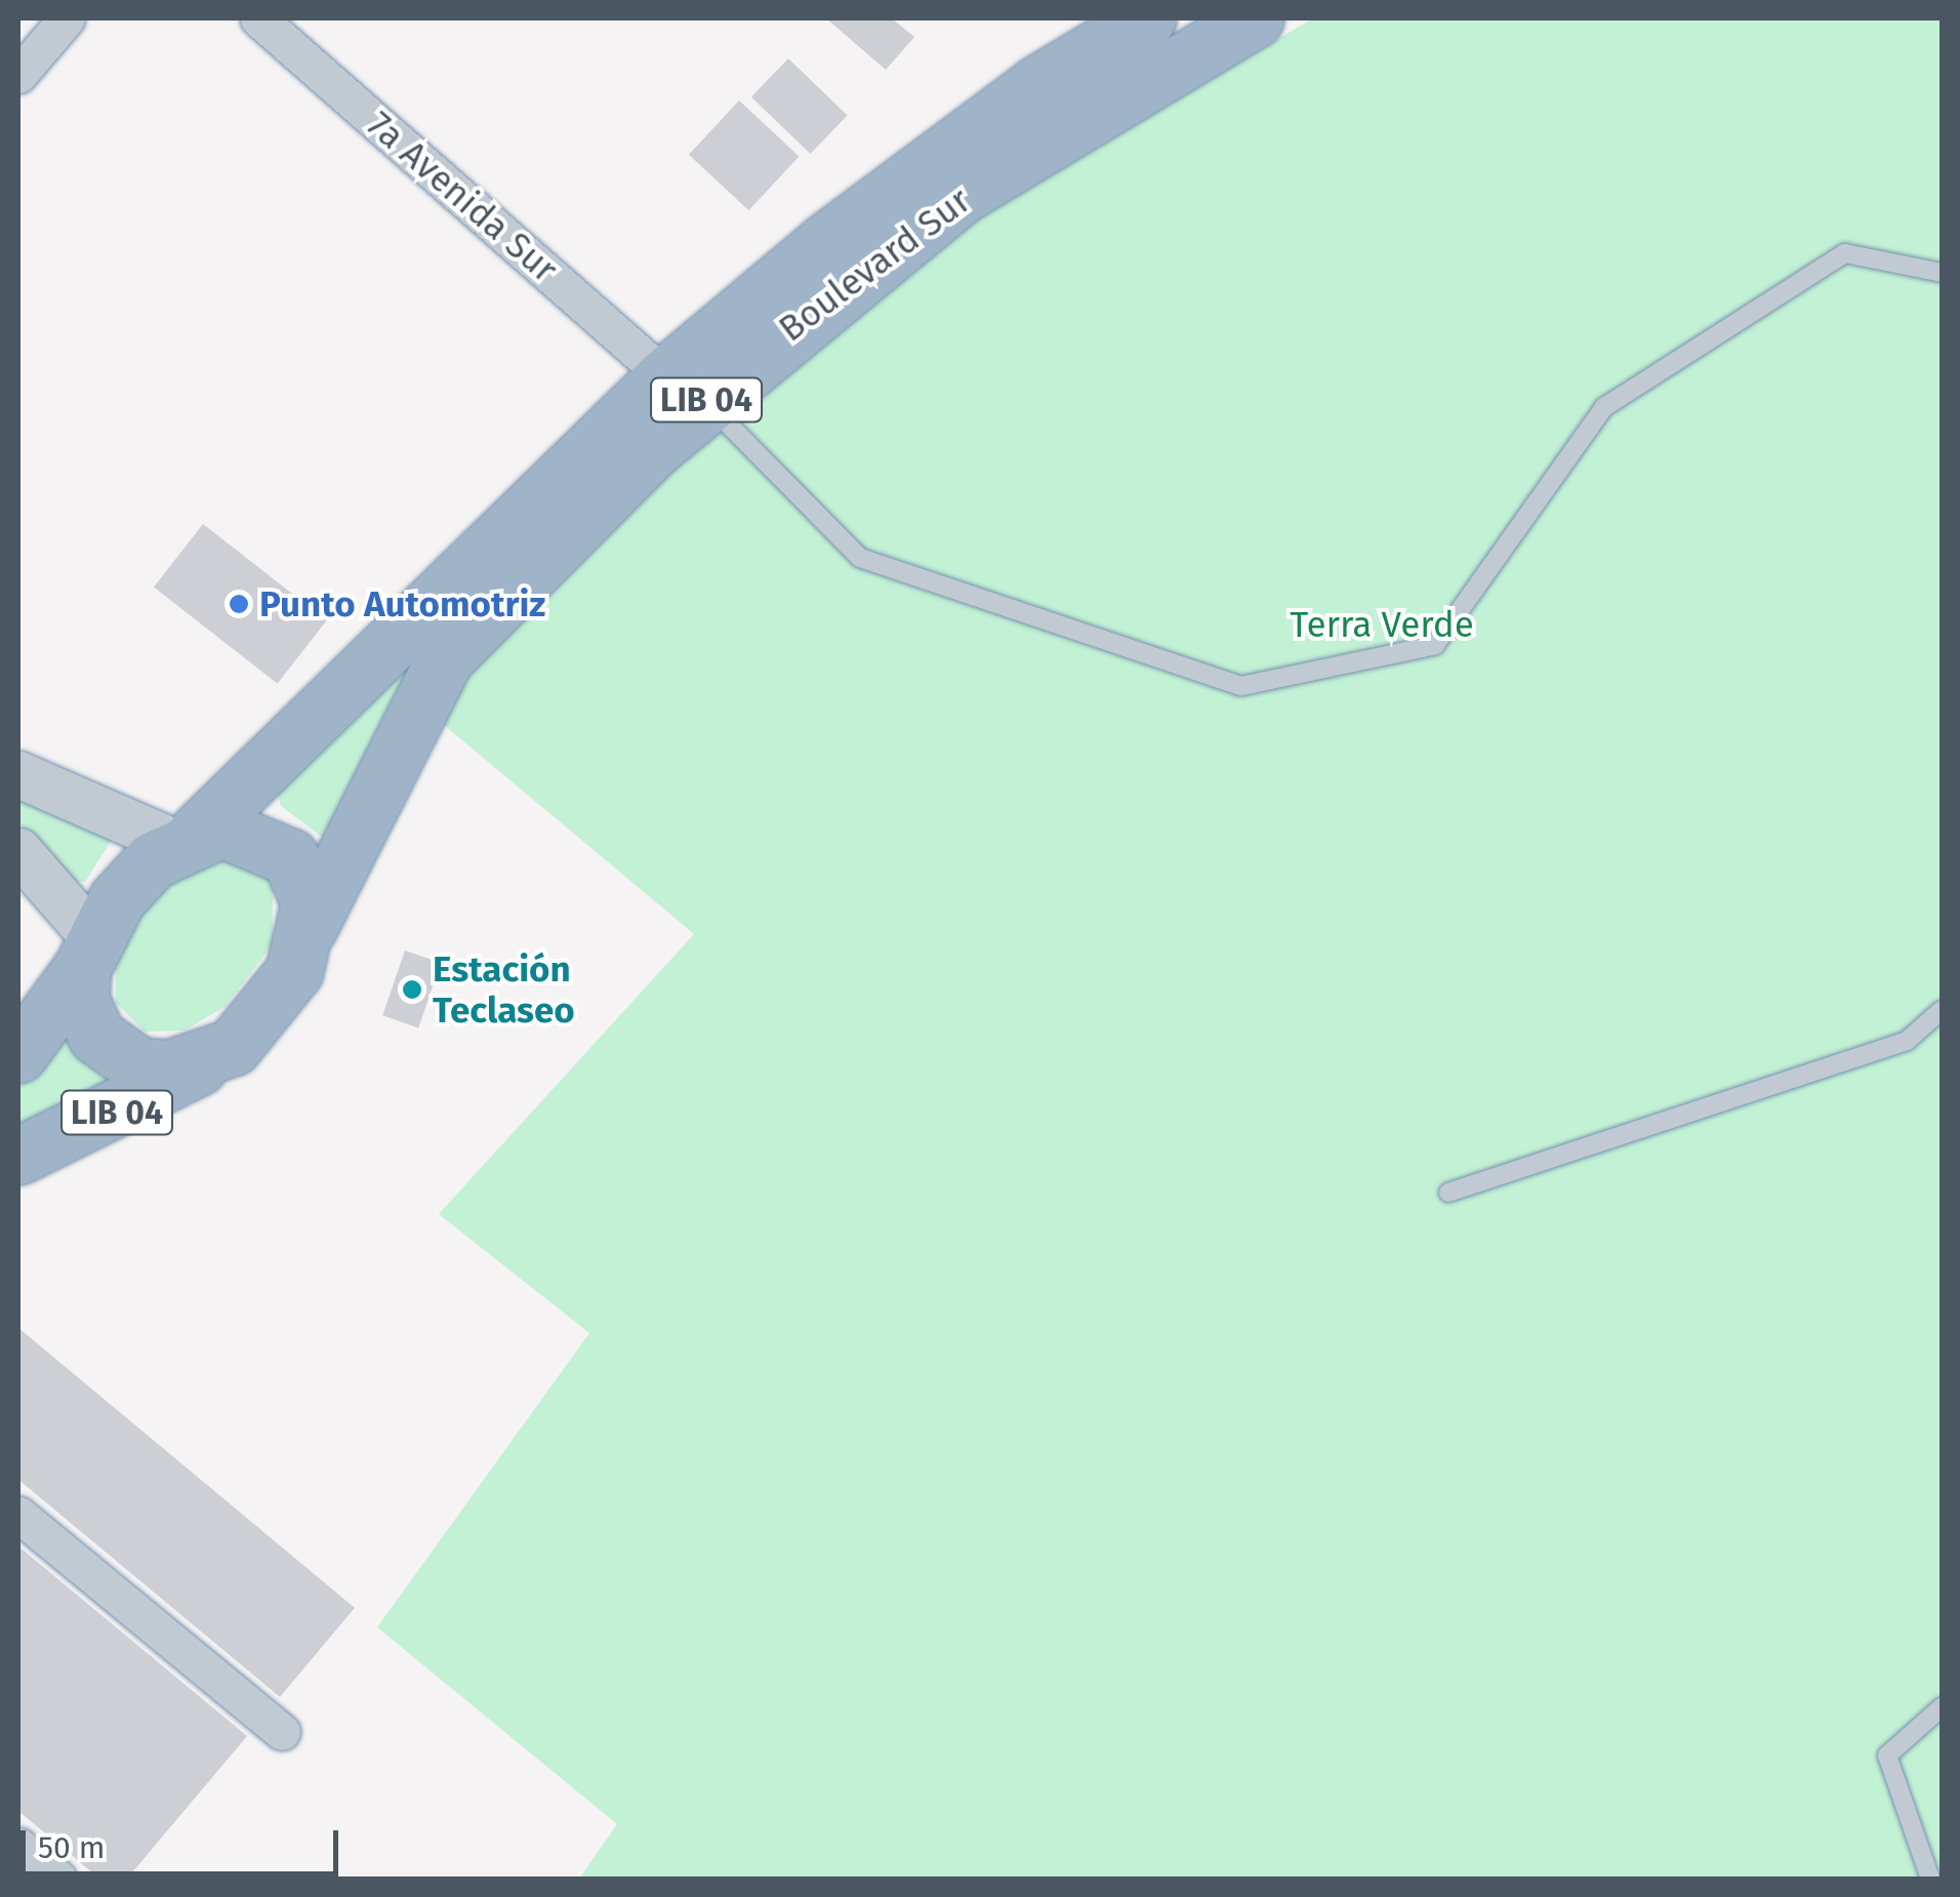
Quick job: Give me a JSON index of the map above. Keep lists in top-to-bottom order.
{
  "streets": {
    "highway": ["Boulevard Sur", "LIB 04"],
    "street": ["7a Avenida Sur"]
  },
  "crossings": [
    ["7a Avenida Sur", "Boulevard Sur"],
    ["Boulevard Sur", "LIB 04"]
  ],
  "parks": ["Terra Verde"],
  "places": ["Punto Automotriz", "Estación Teclaseo"],
  "scale_bar": "50 m"
}
